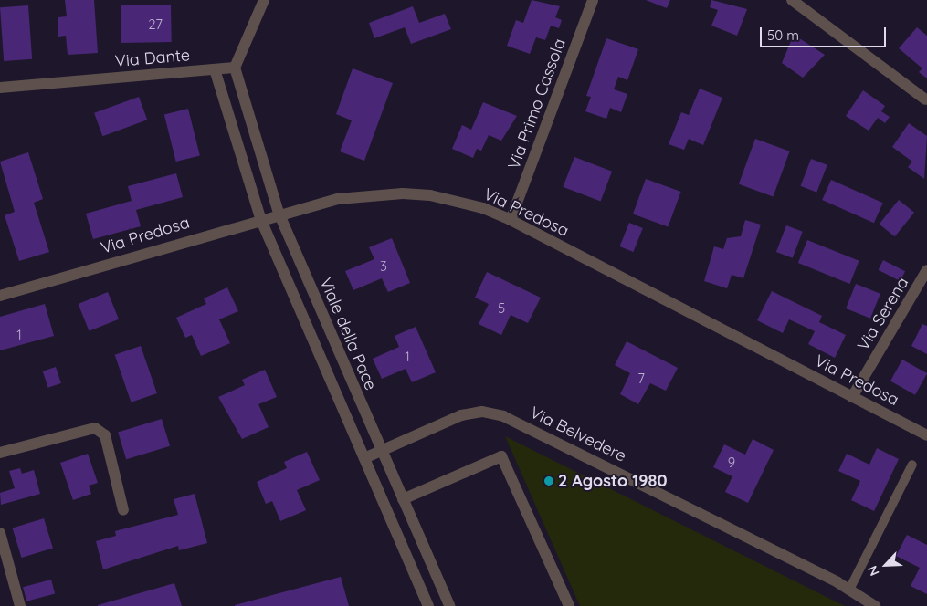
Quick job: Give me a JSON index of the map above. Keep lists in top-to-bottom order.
{
  "streets": {
    "street": [
      "Via Dante",
      "Via Primo Cassola",
      "Via Predosa",
      "Via Serena",
      "Viale della Pace",
      "Via Belvedere"
    ]
  },
  "crossings": [
    ["Via Dante", "Viale della Pace"],
    ["Via Primo Cassola", "Via Predosa"],
    ["Via Predosa", "Via Serena"],
    ["Via Predosa", "Viale della Pace"],
    ["Viale della Pace", "Via Belvedere"]
  ],
  "places": ["2 Agosto 1980"],
  "house_numbers": [
    "27",
    "3",
    "5",
    "1",
    "1",
    "7",
    "9"
  ],
  "scale_bar": "50 m",
  "north": "bottom left"
}
